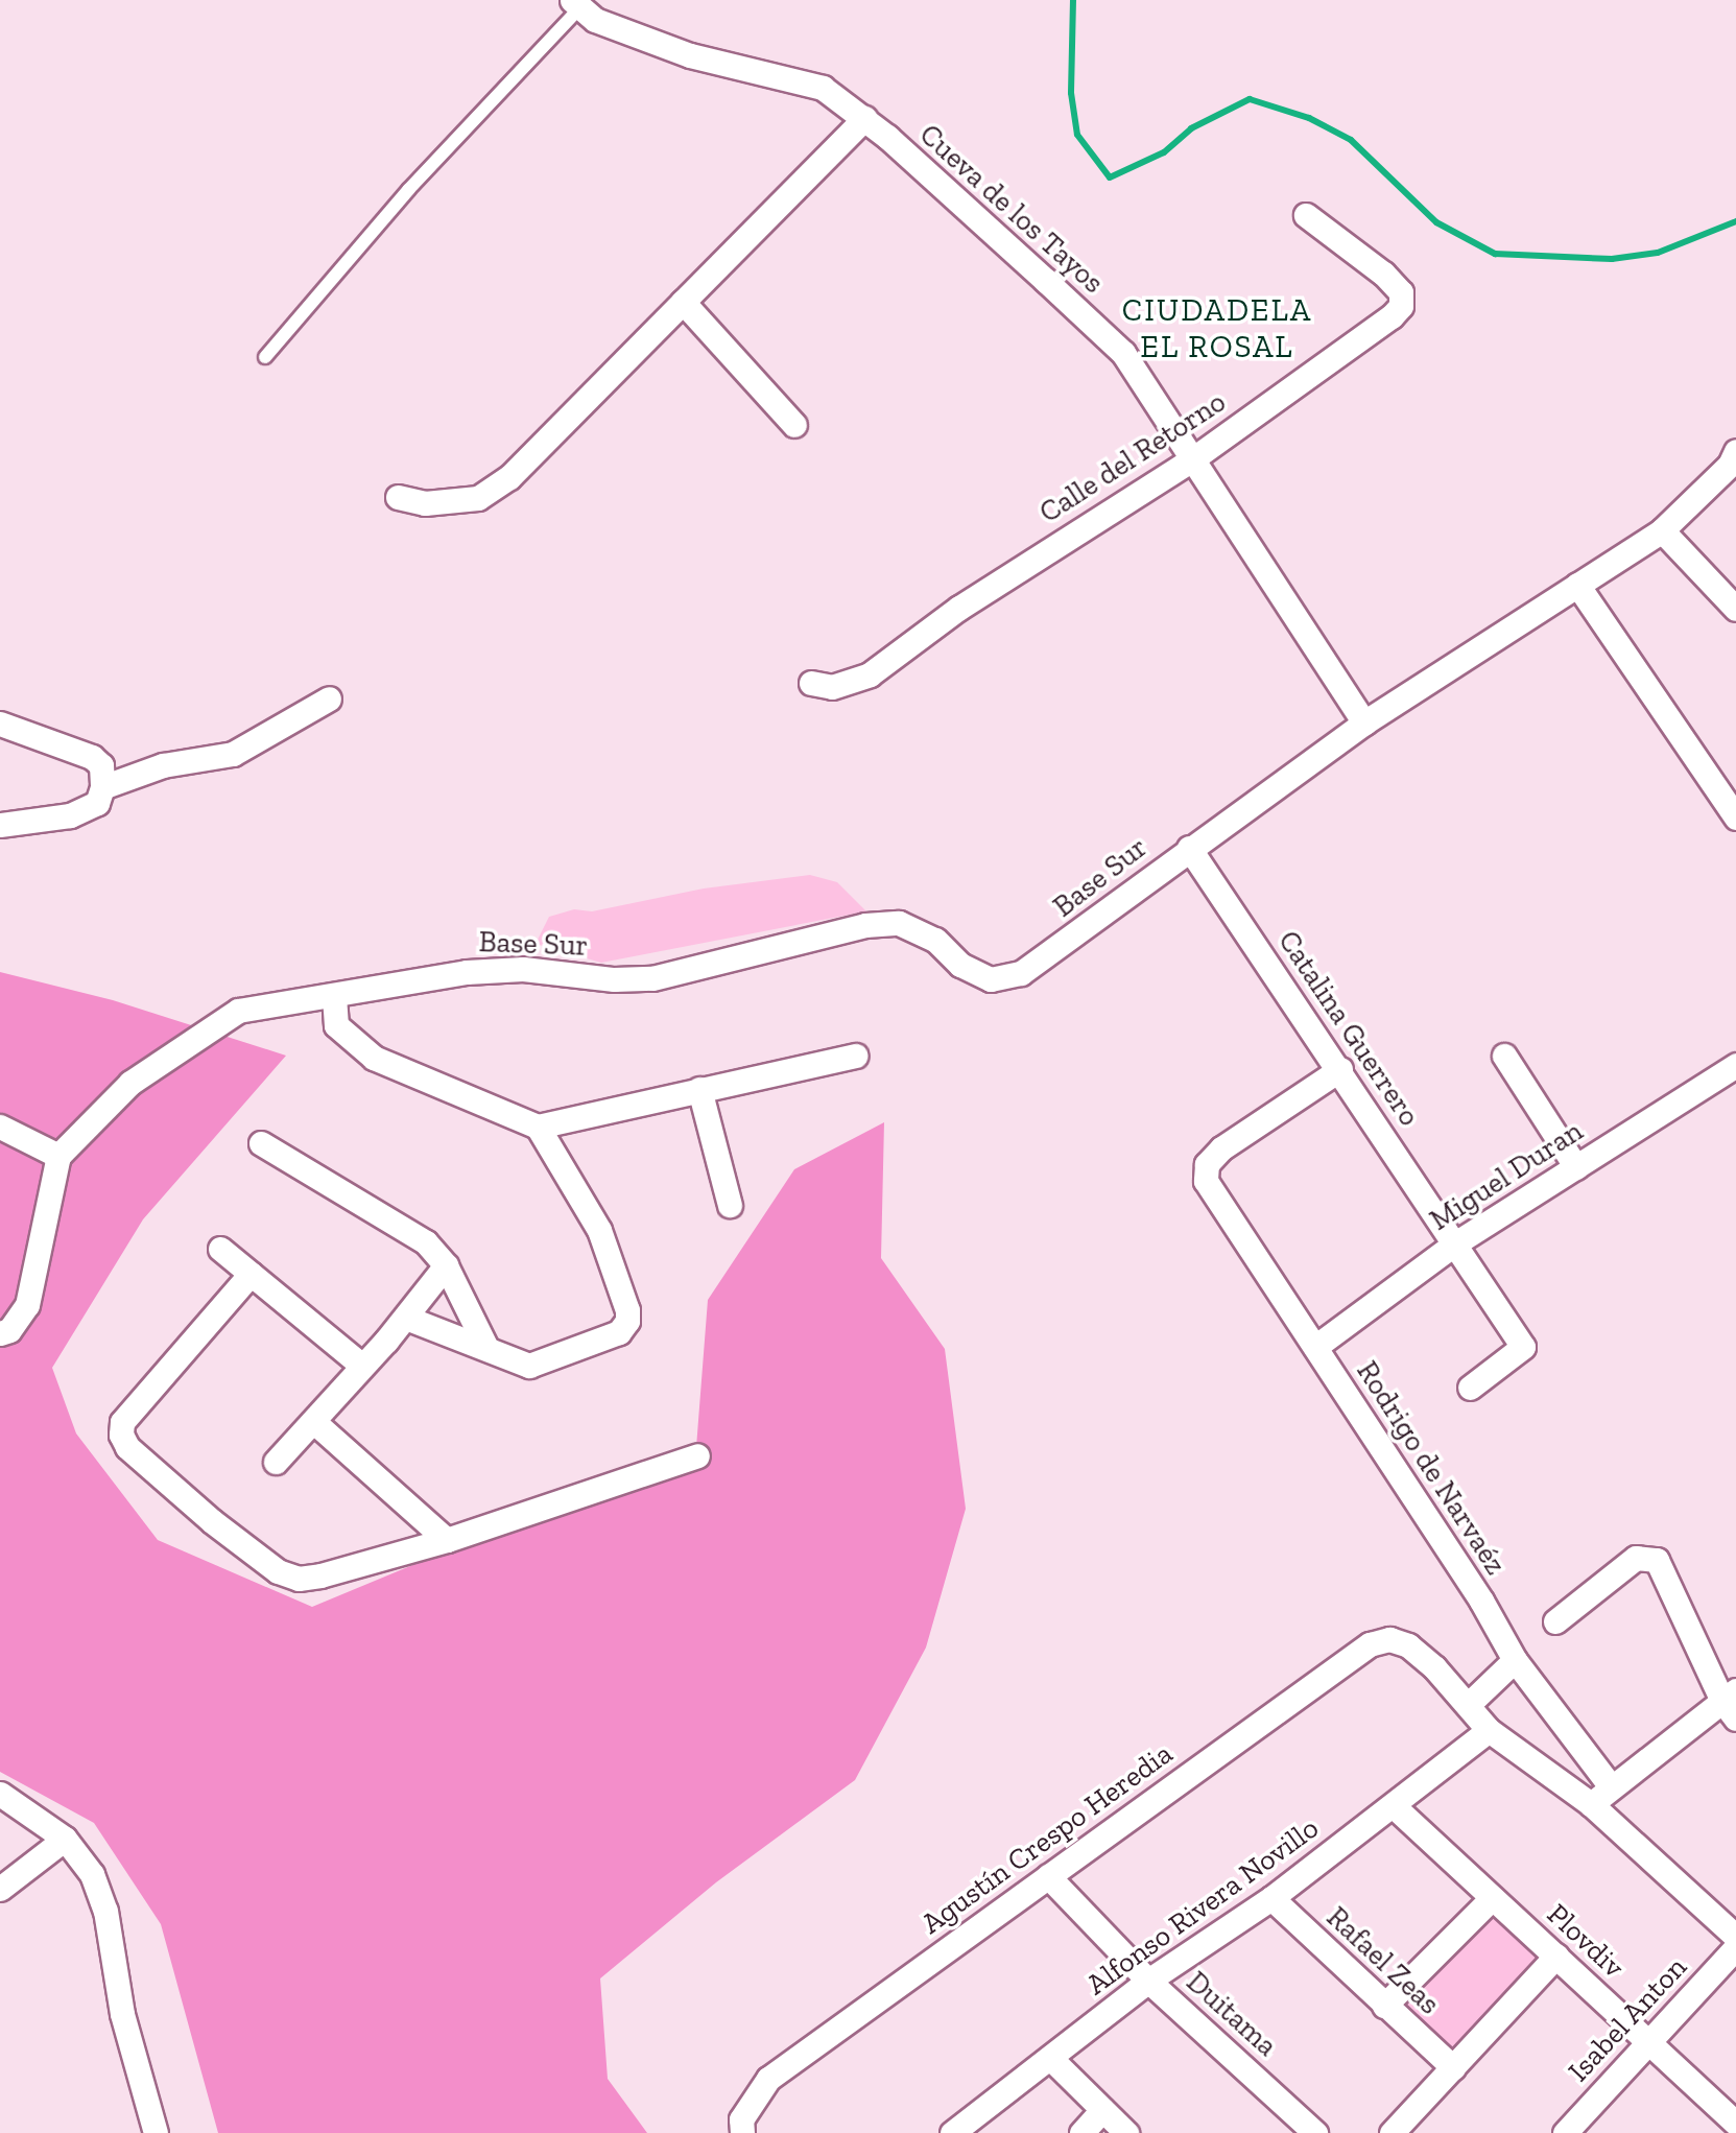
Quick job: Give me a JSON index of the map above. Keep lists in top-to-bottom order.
{
  "streets": {
    "street": [
      "Cueva de los Tayos",
      "Calle del Retorno",
      "Base Sur",
      "Catalina Guerrero",
      "Miguel Duran",
      "Rodrigo de Narvaéz",
      "Agustín Crespo Heredia",
      "Alfonso Rivera Novillo",
      "Plovdiv",
      "Rafael Zeas",
      "Duitama",
      "Isabel Anton"
    ]
  },
  "crossings": [
    ["Cueva de los Tayos", "Calle del Retorno"],
    ["Cueva de los Tayos", "Base Sur"],
    ["Base Sur", "Catalina Guerrero"],
    ["Catalina Guerrero", "Miguel Duran"],
    ["Catalina Guerrero", "Rodrigo de Narvaéz"],
    ["Miguel Duran", "Rodrigo de Narvaéz"],
    ["Agustín Crespo Heredia", "Duitama"],
    ["Alfonso Rivera Novillo", "Plovdiv"],
    ["Alfonso Rivera Novillo", "Rafael Zeas"],
    ["Alfonso Rivera Novillo", "Duitama"],
    ["Plovdiv", "Isabel Anton"]
  ],
  "districts": ["CIUDADELA EL ROSAL"]
}
